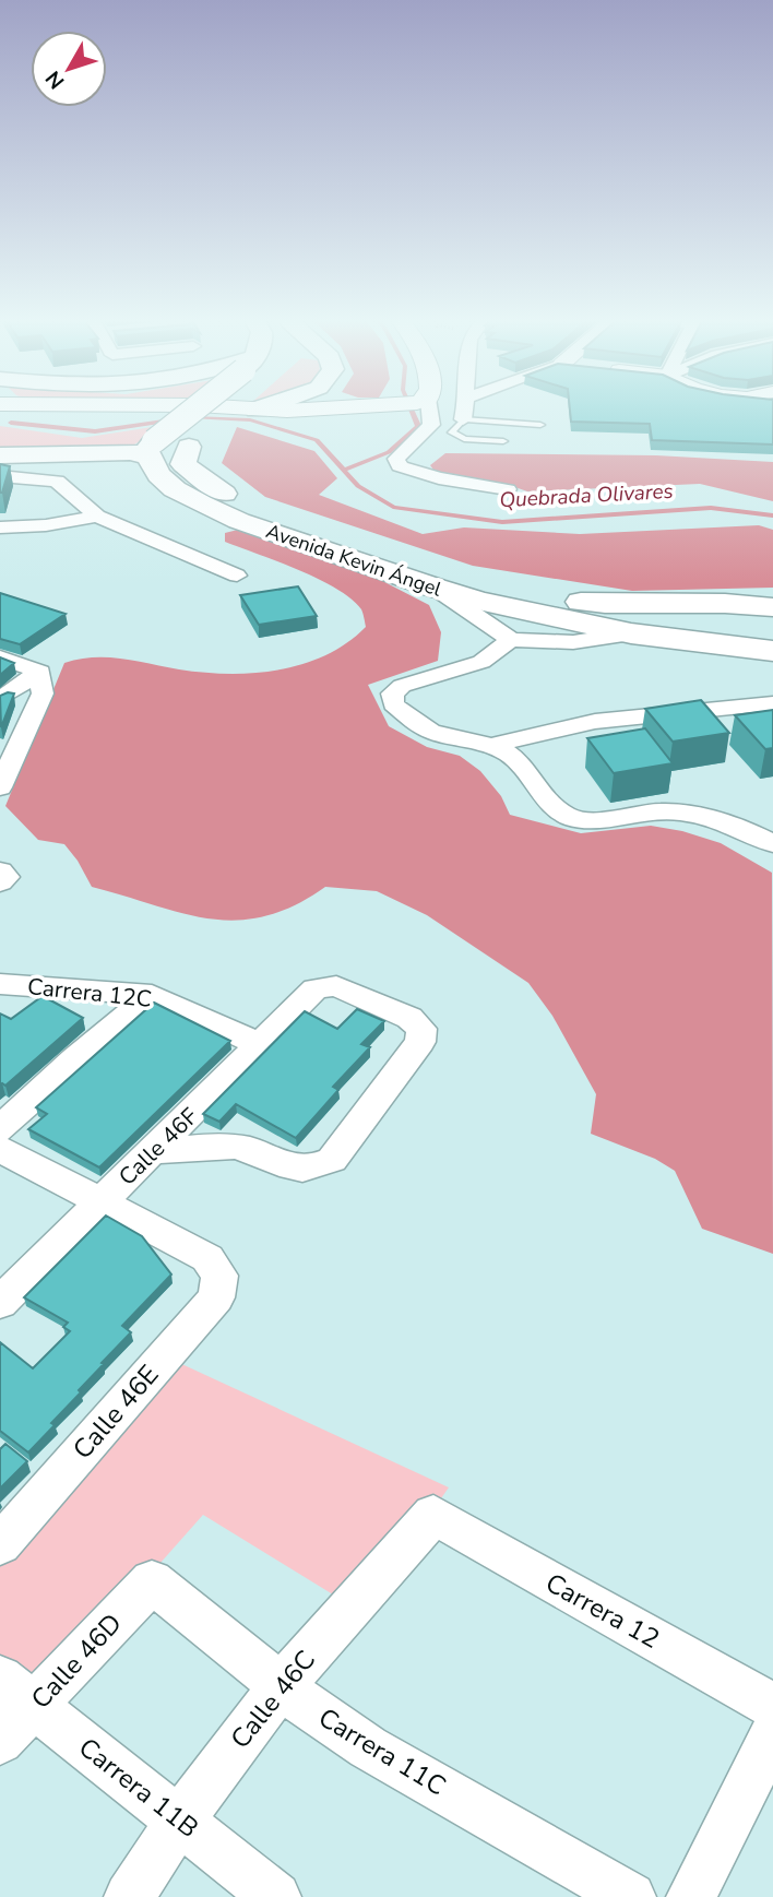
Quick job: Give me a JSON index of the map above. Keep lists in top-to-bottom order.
{
  "streets": {
    "main road": ["Avenida Kevin Ángel"],
    "street": [
      "Carrera 12C",
      "Calle 46F",
      "Calle 46E",
      "Carrera 12",
      "Calle 46D",
      "Calle 46C",
      "Carrera 11C",
      "Carrera 11B"
    ]
  },
  "crossings": [
    ["Carrera 12C", "Calle 46F"],
    ["Carrera 12", "Calle 46C"],
    ["Calle 46D", "Carrera 11C"],
    ["Calle 46D", "Carrera 11B"],
    ["Calle 46C", "Carrera 11C"],
    ["Calle 46C", "Carrera 11B"]
  ],
  "water": ["Quebrada Olivares"],
  "north": "bottom left"
}
